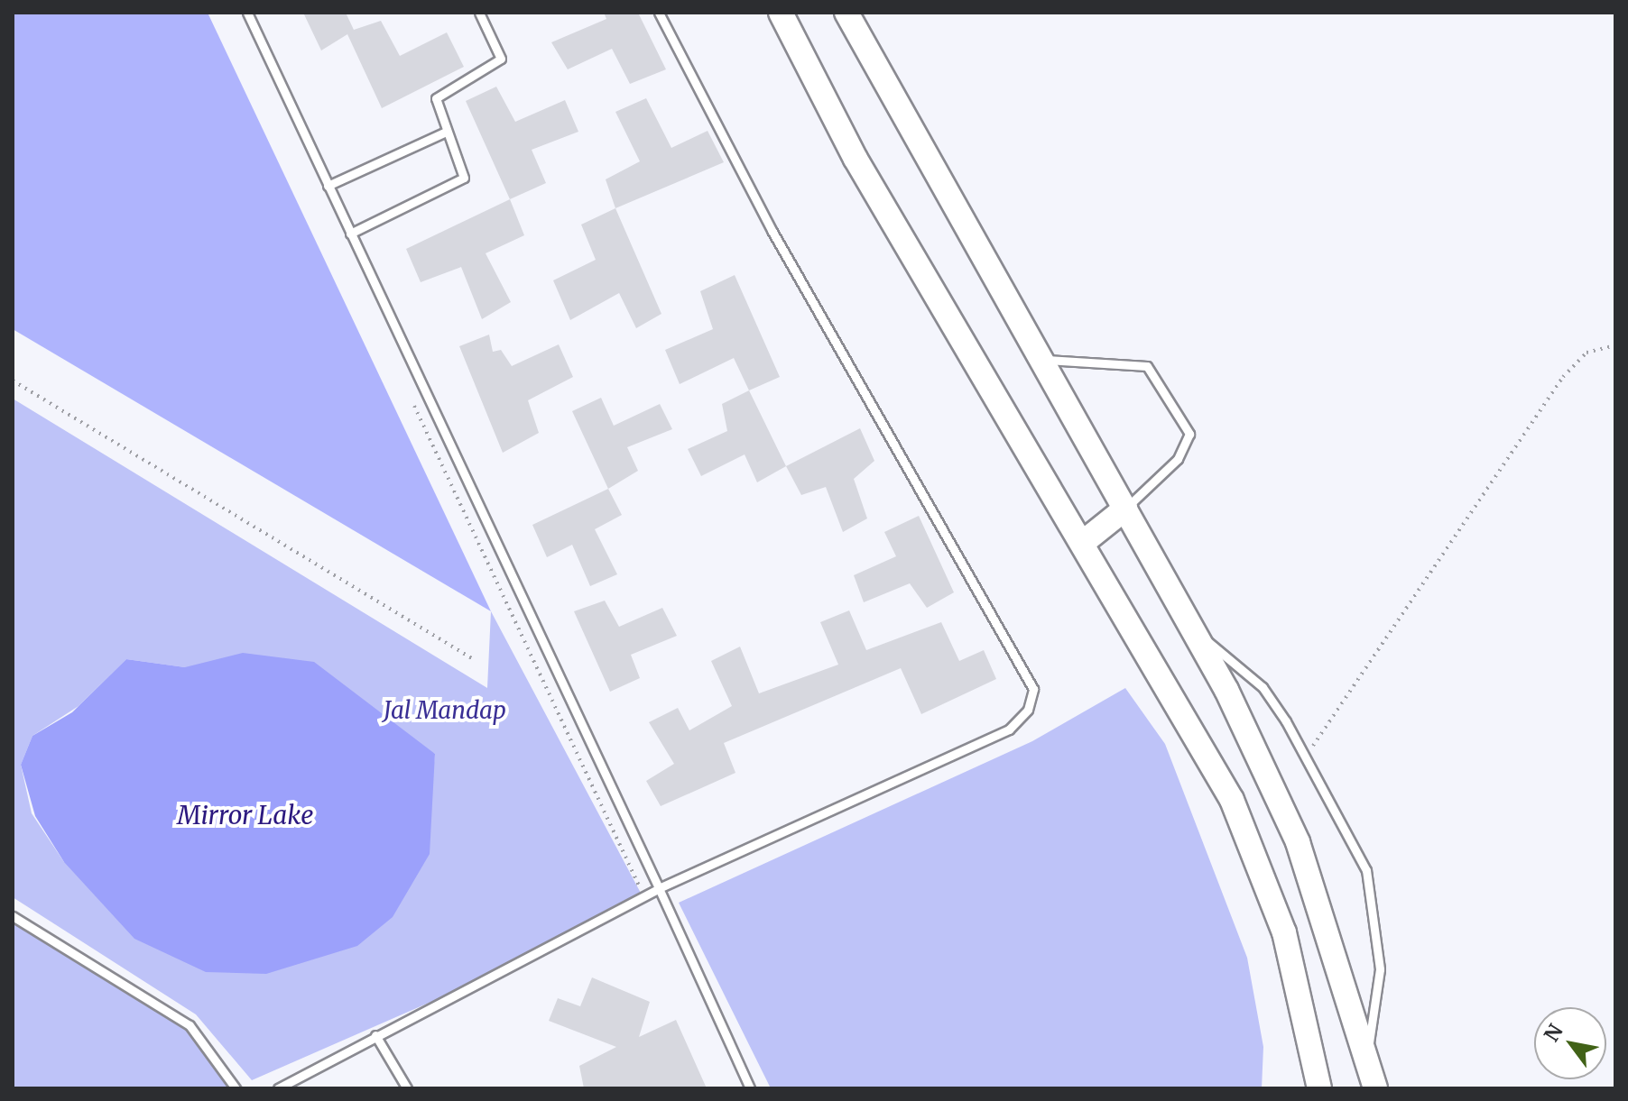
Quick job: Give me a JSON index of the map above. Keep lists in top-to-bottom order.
{
  "water": ["Mirror Lake"],
  "parks": ["Jal Mandap"],
  "north": "top left"
}
